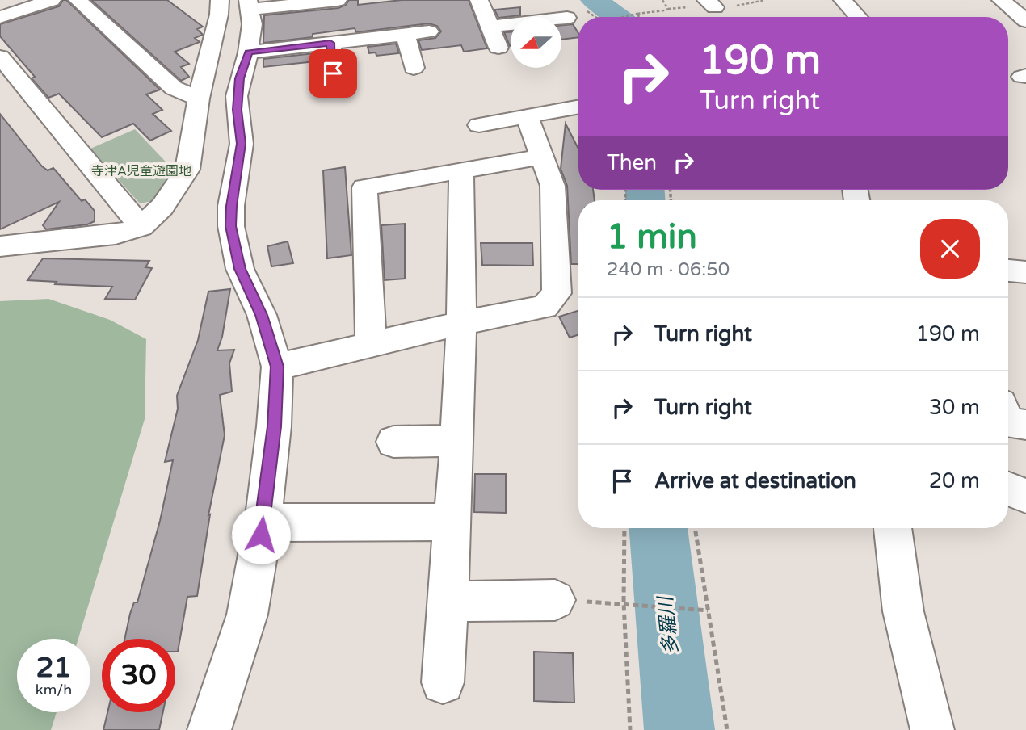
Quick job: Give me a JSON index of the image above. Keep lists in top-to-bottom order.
{
  "water": ["多羅川"],
  "parks": ["寺津A児童遊園地"],
  "north": "left",
  "page": {
    "turn": ["190 m", "Turn right"],
    "then": "Then",
    "heading": ["1 min", "240 m · 06:50"],
    "list": [
      {
        "name": "Turn right",
        "value": "190 m"
      },
      {
        "name": "Turn right",
        "value": "30 m"
      },
      {
        "name": "Arrive at destination",
        "value": "20 m"
      }
    ],
    "speed": "21 km/h",
    "limit": "30"
  }
}
